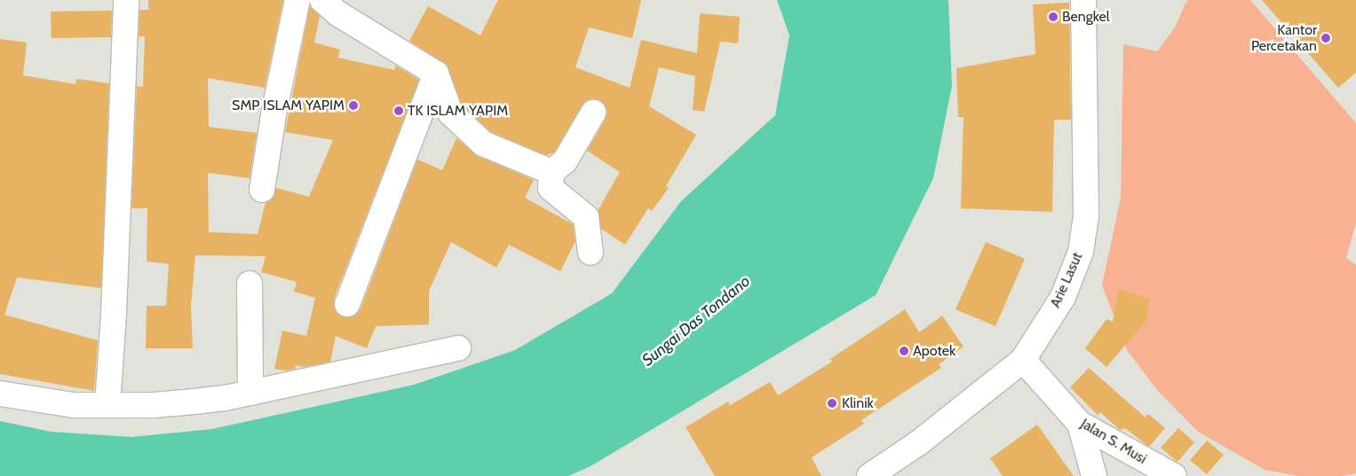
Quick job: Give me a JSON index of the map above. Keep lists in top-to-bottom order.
{
  "streets": {
    "street": ["Arie Lasut", "Jalan S. Musi"]
  },
  "crossings": [
    ["Arie Lasut", "Jalan S. Musi"]
  ],
  "water": ["Sungai Das Tondano"],
  "places": [
    "Bengkel",
    "Kantor Percetakan",
    "SMP ISLAM YAPIM",
    "TK ISLAM YAPIM",
    "Apotek",
    "Klinik"
  ]
}
